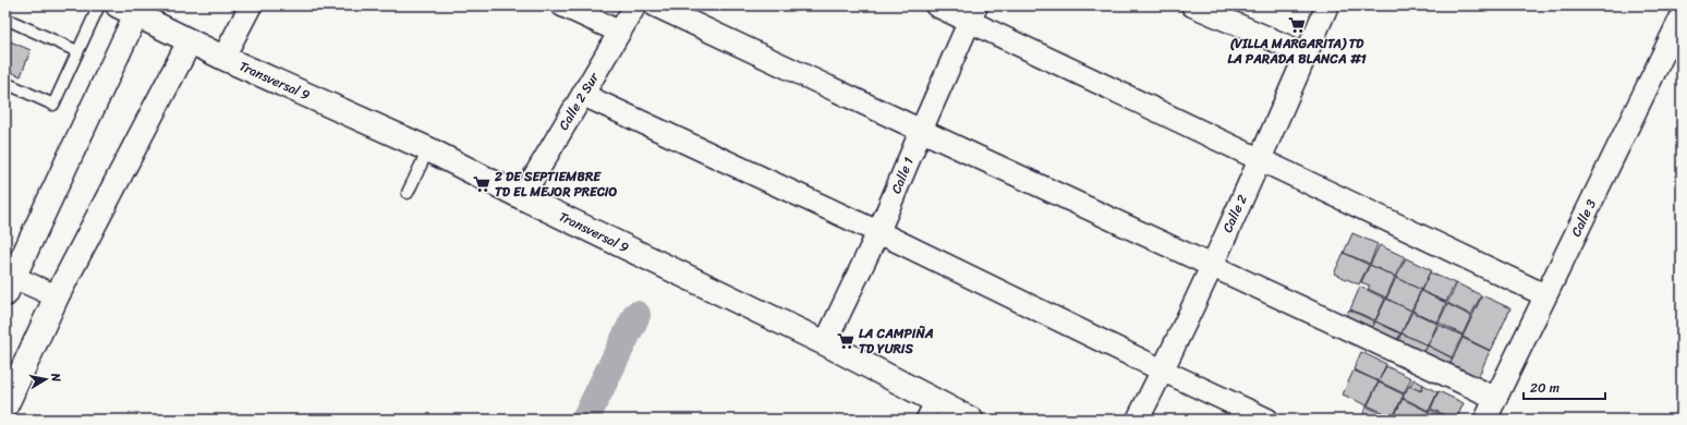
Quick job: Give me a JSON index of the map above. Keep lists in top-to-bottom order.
{
  "streets": {
    "street": [
      "Transversal 9",
      "Calle 2 Sur",
      "Calle 1",
      "Calle 2",
      "Calle 3"
    ]
  },
  "crossings": [
    ["Transversal 9", "Calle 2 Sur"],
    ["Transversal 9", "Calle 1"]
  ],
  "places": {
    "supermarket": ["(VILLA MARGARITA) TD LA PARADA BLANCA #1", "2 DE SEPTIEMBRE TD EL MEJOR PRECIO", "LA CAMPIÑA TD YURIS"]
  },
  "scale_bar": "20 m",
  "north": "right"
}
